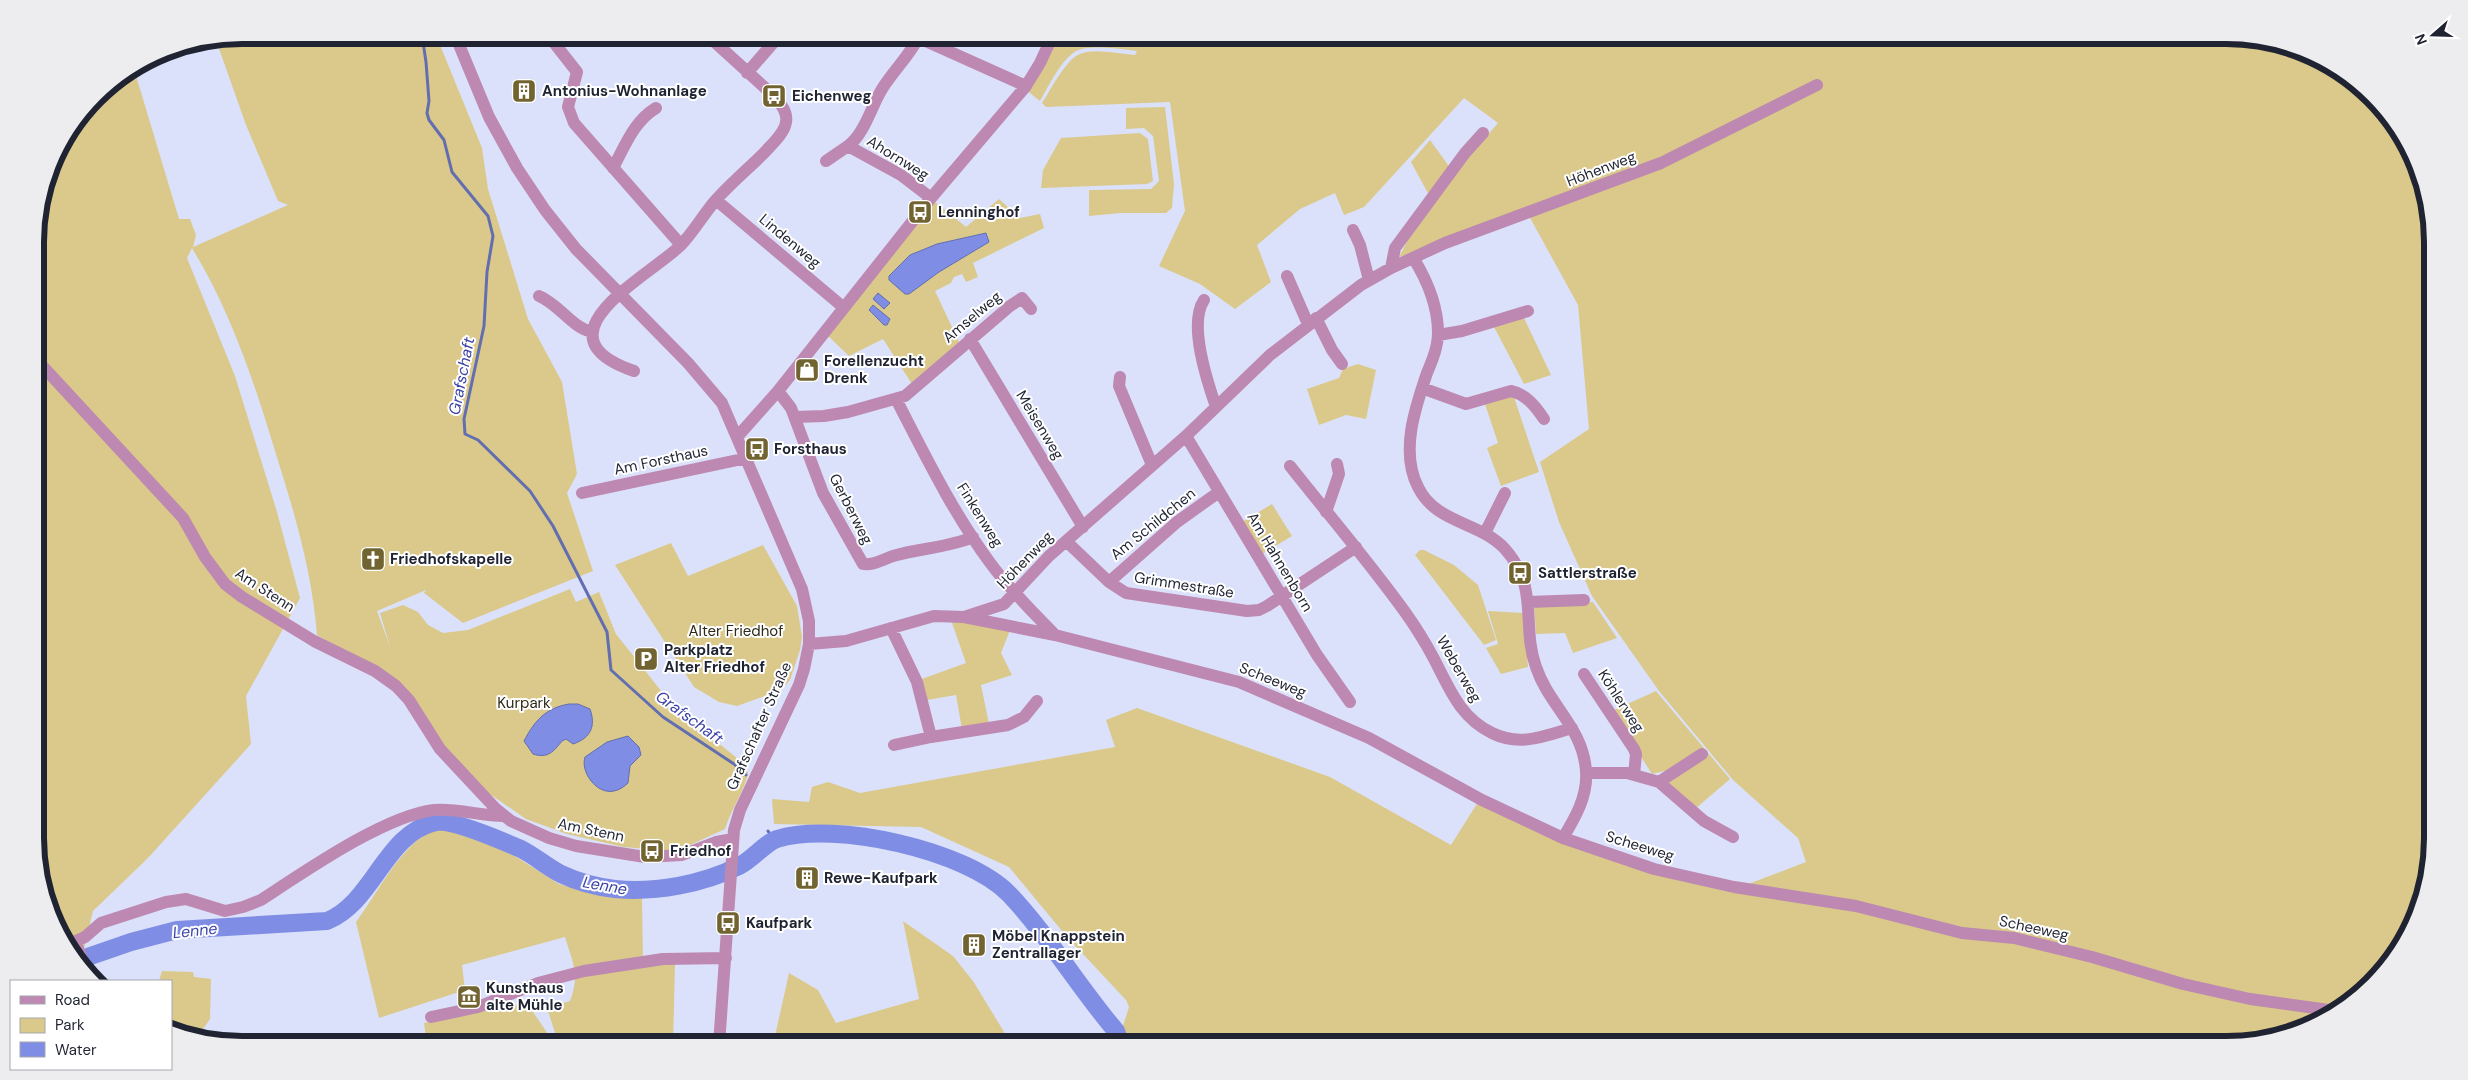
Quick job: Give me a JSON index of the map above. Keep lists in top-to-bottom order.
{
  "streets": {
    "street": [
      "Ahornweg",
      "Höhenweg",
      "Lindenweg",
      "Amselweg",
      "Meisenweg",
      "Am Forsthaus",
      "Gerberweg",
      "Finkenweg",
      "Am Schildchen",
      "Am Hahnenborn",
      "Grimmestraße",
      "Am Stenn",
      "Weberweg",
      "Scheeweg",
      "Köhlerweg",
      "Grafschafter Straße"
    ]
  },
  "crossings": [
    ["Höhenweg", "Meisenweg"],
    ["Höhenweg", "Finkenweg"],
    ["Höhenweg", "Am Hahnenborn"],
    ["Höhenweg", "Grimmestraße"],
    ["Höhenweg", "Scheeweg"],
    ["Höhenweg", "Grafschafter Straße"],
    ["Amselweg", "Meisenweg"],
    ["Amselweg", "Gerberweg"],
    ["Amselweg", "Finkenweg"],
    ["Am Forsthaus", "Grafschafter Straße"],
    ["Gerberweg", "Finkenweg"],
    ["Finkenweg", "Scheeweg"],
    ["Am Schildchen", "Am Hahnenborn"],
    ["Am Schildchen", "Grimmestraße"],
    ["Am Hahnenborn", "Grimmestraße"],
    ["Am Stenn", "Grafschafter Straße"]
  ],
  "water": ["Grafschaft", "Lenne"],
  "parks": ["Alter Friedhof", "Kurpark"],
  "places": {
    "building": ["Antonius-Wohnanlage", "Rewe-Kaufpark", "Möbel Knappstein Zentrallager"],
    "bus stop": [
      "Eichenweg",
      "Lenninghof",
      "Forsthaus",
      "Sattlerstraße",
      "Friedhof",
      "Kaufpark"
    ],
    "shop": ["Forellenzucht Drenk"],
    "church": ["Friedhofskapelle"],
    "parking": ["Parkplatz Alter Friedhof"],
    "museum": ["Kunsthaus alte Mühle"]
  },
  "legend": ["Road", "Park", "Water"],
  "north": "left"
}
